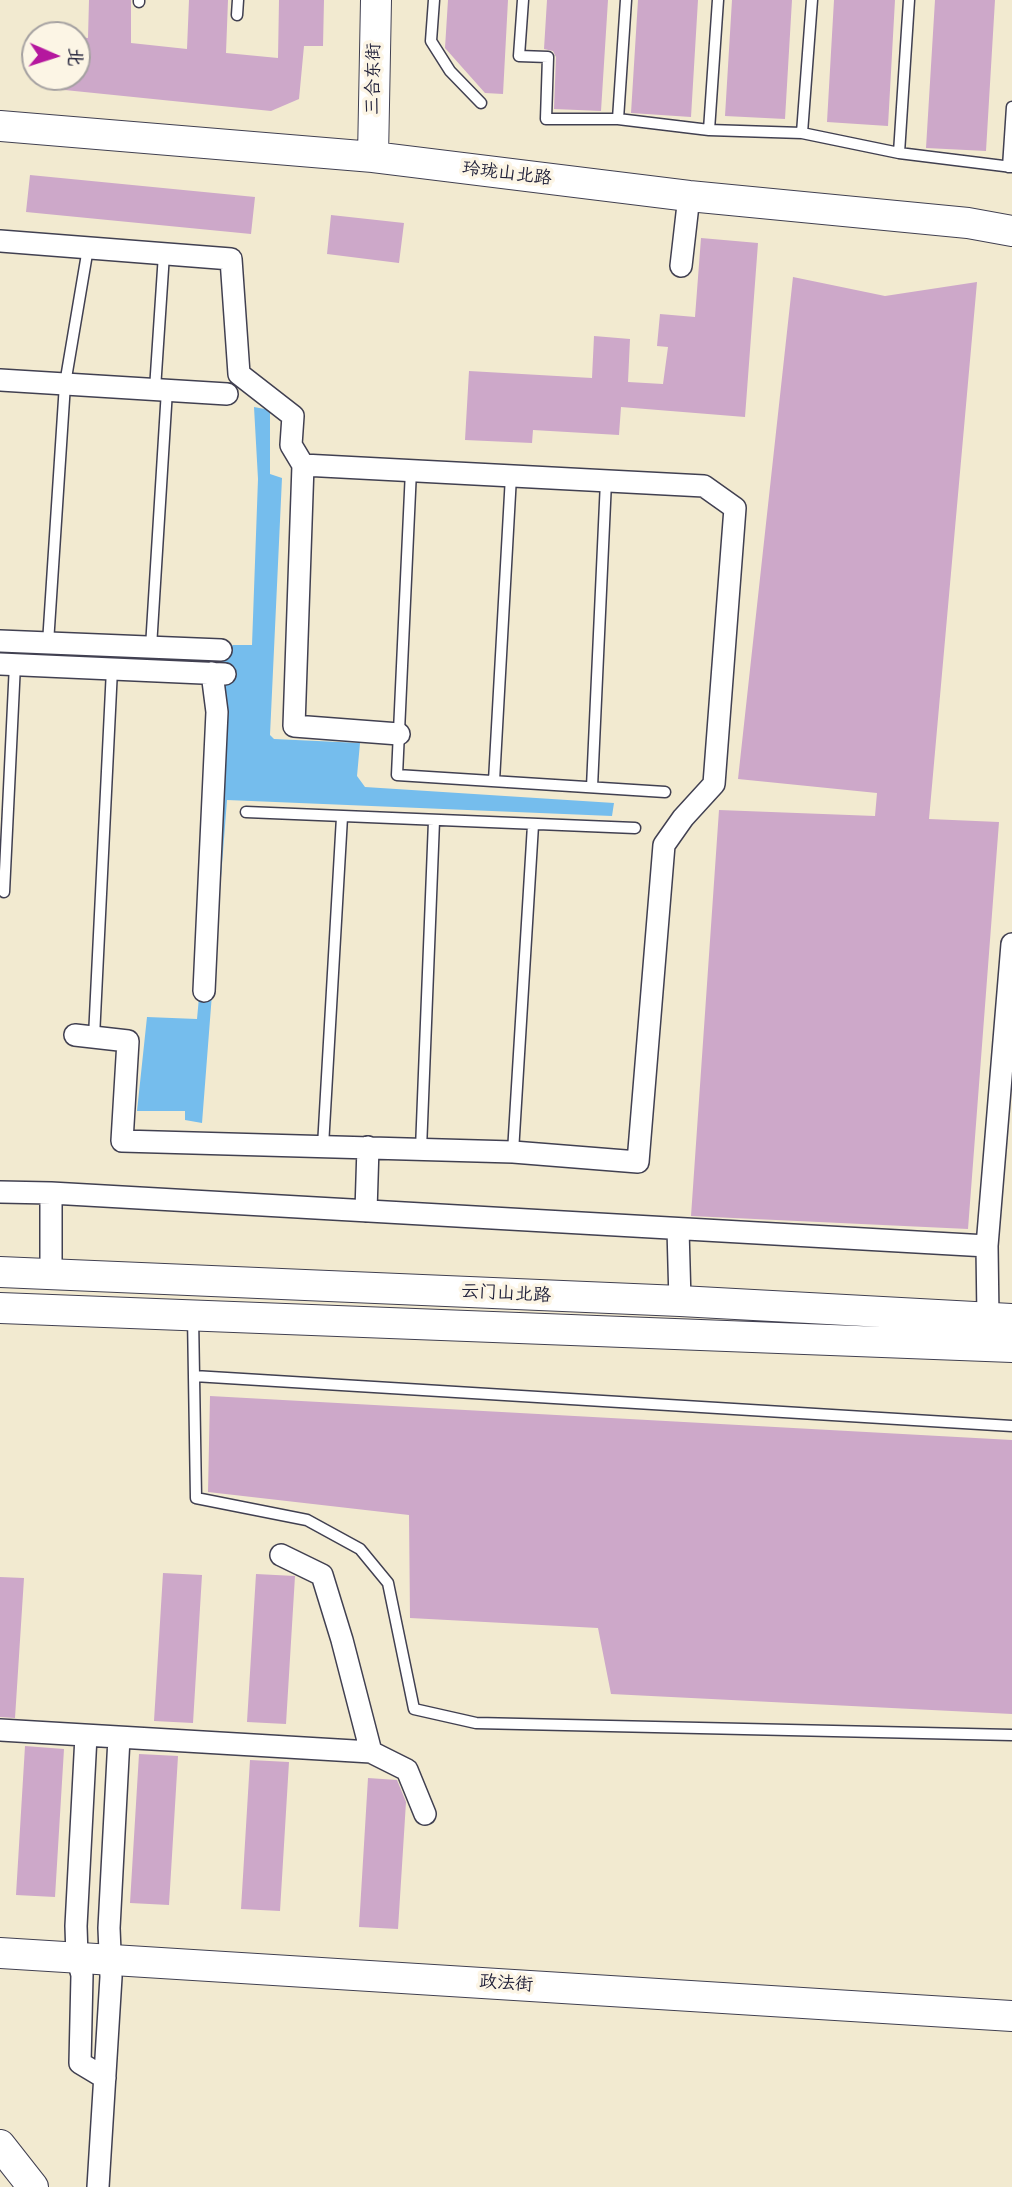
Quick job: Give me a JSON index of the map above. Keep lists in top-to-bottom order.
{
  "streets": {
    "street": [
      "三合东街",
      "玲珑山北路",
      "云门山北路",
      "政法街"
    ]
  },
  "crossings": [
    ["三合东街", "玲珑山北路"]
  ],
  "north": "right"
}
